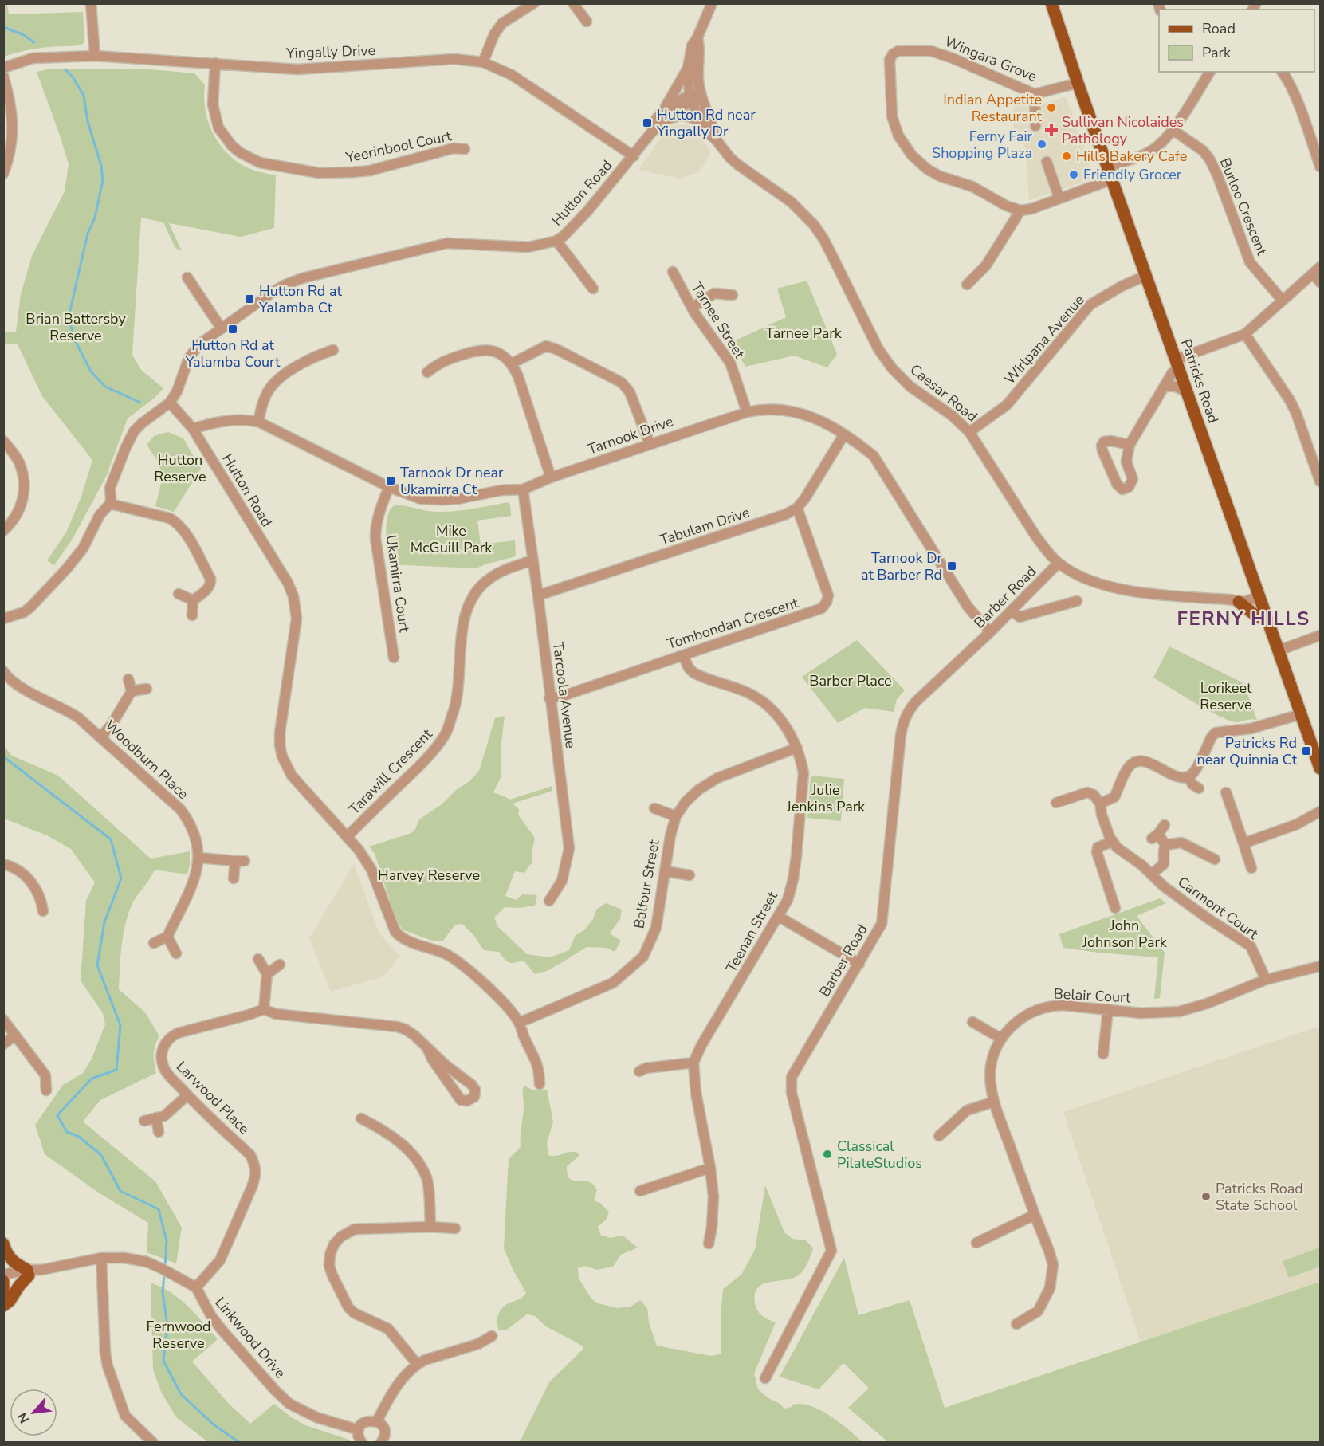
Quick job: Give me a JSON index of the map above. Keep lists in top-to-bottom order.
{
  "streets": {
    "main road": ["Patricks Road"],
    "street": [
      "Yingally Drive",
      "Wingara Grove",
      "Yeerinbool Court",
      "Hutton Road",
      "Burloo Crescent",
      "Tarnee Street",
      "Wirlpana Avenue",
      "Caesar Road",
      "Tarnook Drive",
      "Tabulam Drive",
      "Ukamirra Court",
      "Barber Road",
      "Tombondan Crescent",
      "Tarcoola Avenue",
      "Woodburn Place",
      "Tarawill Crescent",
      "Balfour Street",
      "Carmont Court",
      "Teenan Street",
      "Belair Court",
      "Larwood Place",
      "Linkwood Drive"
    ]
  },
  "crossings": [
    ["Yingally Drive", "Yeerinbool Court"],
    ["Yingally Drive", "Hutton Road"],
    ["Wingara Grove", "Patricks Road"],
    ["Hutton Road", "Caesar Road"],
    ["Hutton Road", "Tarnook Drive"],
    ["Hutton Road", "Tarawill Crescent"],
    ["Hutton Road", "Balfour Street"],
    ["Tarnee Street", "Tarnook Drive"],
    ["Wirlpana Avenue", "Patricks Road"],
    ["Wirlpana Avenue", "Caesar Road"],
    ["Patricks Road", "Caesar Road"],
    ["Caesar Road", "Barber Road"],
    ["Tarnook Drive", "Tabulam Drive"],
    ["Tarnook Drive", "Ukamirra Court"],
    ["Tarnook Drive", "Barber Road"],
    ["Tarnook Drive", "Tarcoola Avenue"],
    ["Tabulam Drive", "Tombondan Crescent"],
    ["Tabulam Drive", "Tarcoola Avenue"],
    ["Tombondan Crescent", "Tarcoola Avenue"],
    ["Tombondan Crescent", "Teenan Street"],
    ["Tarcoola Avenue", "Tarawill Crescent"],
    ["Balfour Street", "Teenan Street"],
    ["Carmont Court", "Belair Court"],
    ["Larwood Place", "Linkwood Drive"]
  ],
  "districts": ["FERNY HILLS"],
  "parks": [
    "Brian Battersby Reserve",
    "Tarnee Park",
    "Hutton Reserve",
    "Mike McGuill Park",
    "Barber Place",
    "Lorikeet Reserve",
    "Julie Jenkins Park",
    "Harvey Reserve",
    "John Johnson Park",
    "Fernwood Reserve"
  ],
  "places": {
    "other": [
      "Indian Appetite Restaurant",
      "Ferny Fair Shopping Plaza",
      "Hills Bakery Cafe",
      "Friendly Grocer",
      "Classical PilateStudios",
      "Patricks Road State School"
    ],
    "transit": [
      "Hutton Rd near Yingally Dr",
      "Hutton Rd at Yalamba Ct",
      "Hutton Rd at Yalamba Court",
      "Tarnook Dr near Ukamirra Ct",
      "Tarnook Dr at Barber Rd",
      "Patricks Rd near Quinnia Ct"
    ],
    "health": ["Sullivan Nicolaides Pathology"]
  },
  "legend": ["Road", "Park"],
  "north": "bottom left"
}
